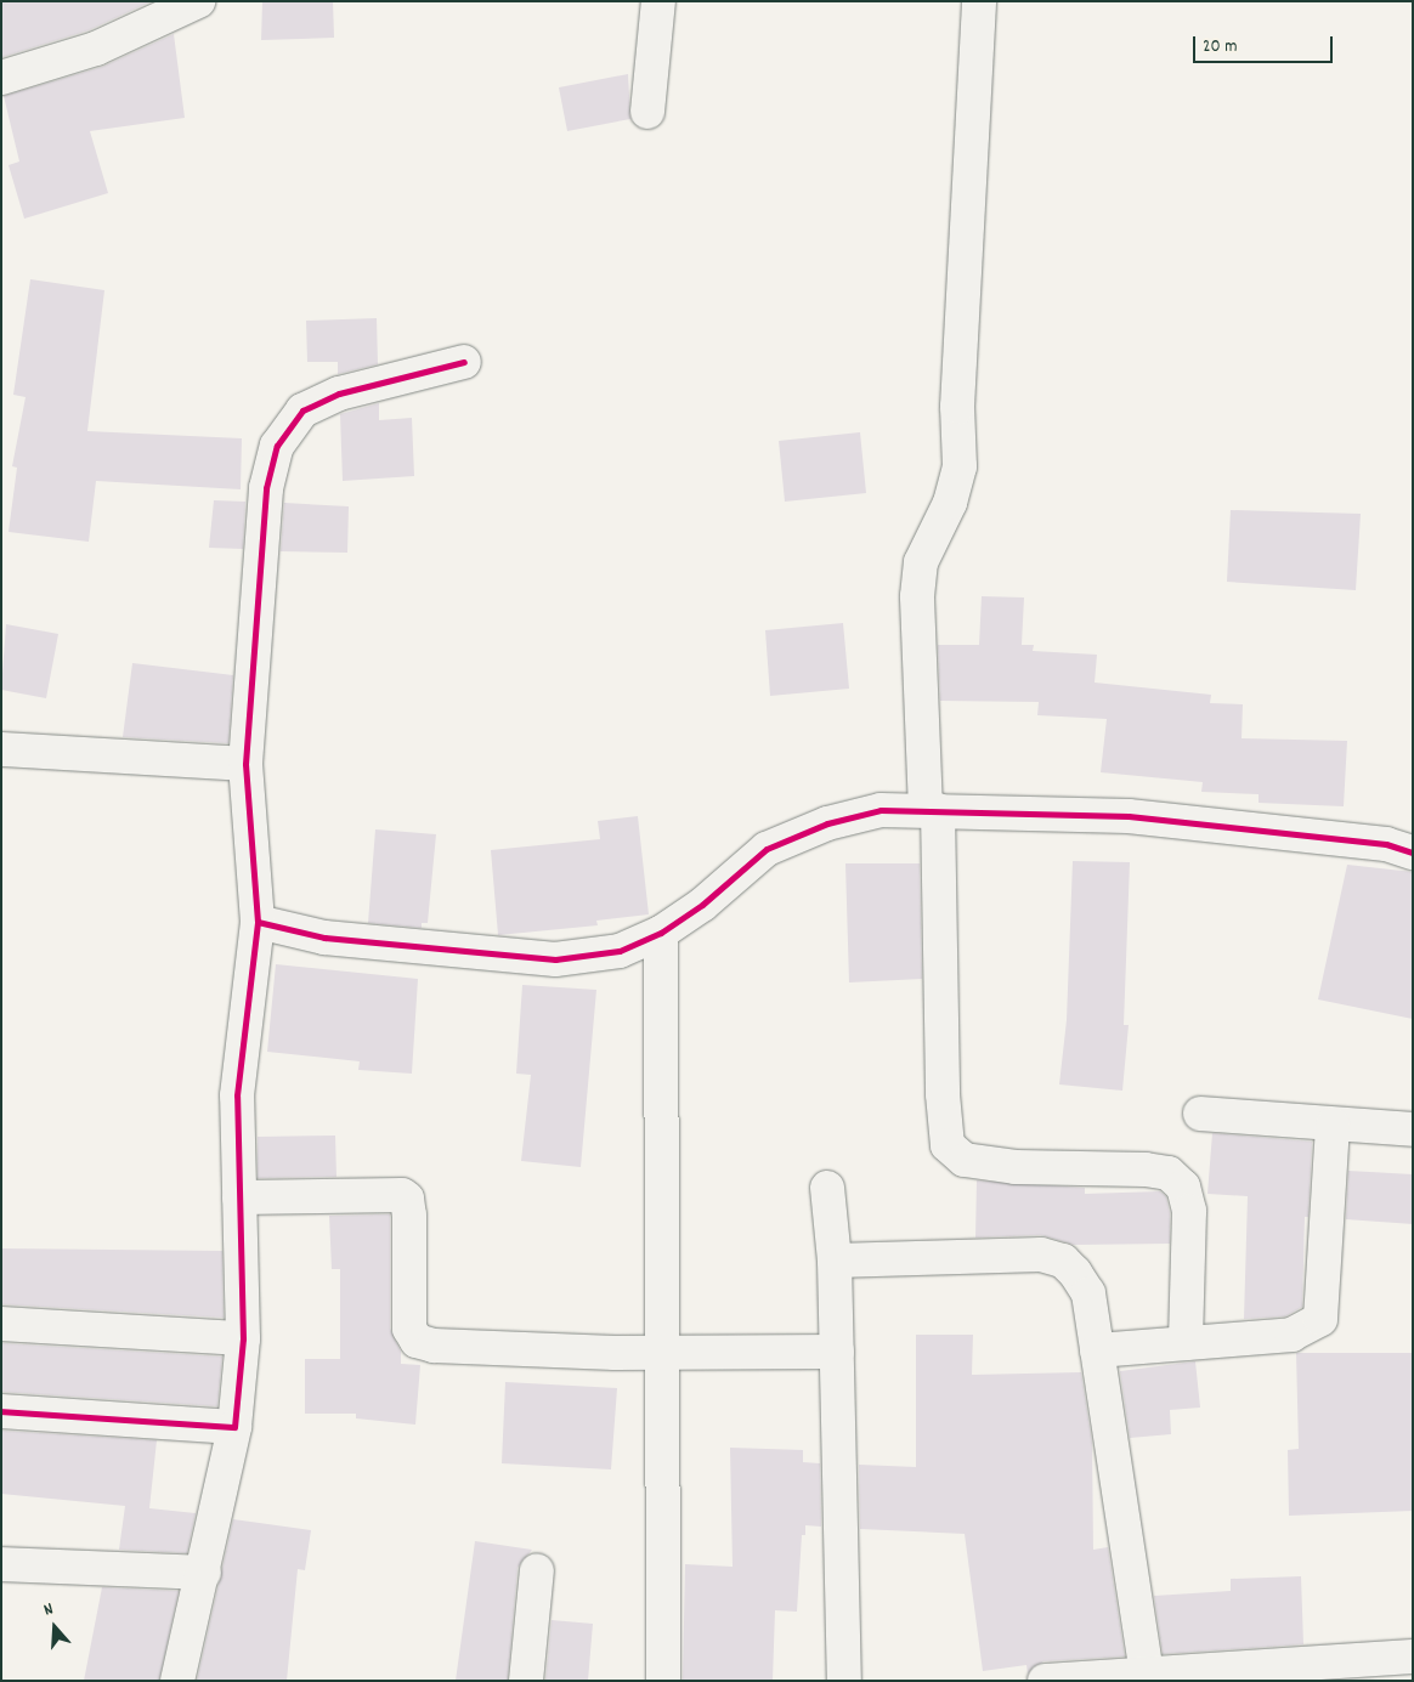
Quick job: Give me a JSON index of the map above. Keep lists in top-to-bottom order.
{
  "scale_bar": "20 m",
  "north": "top"
}
